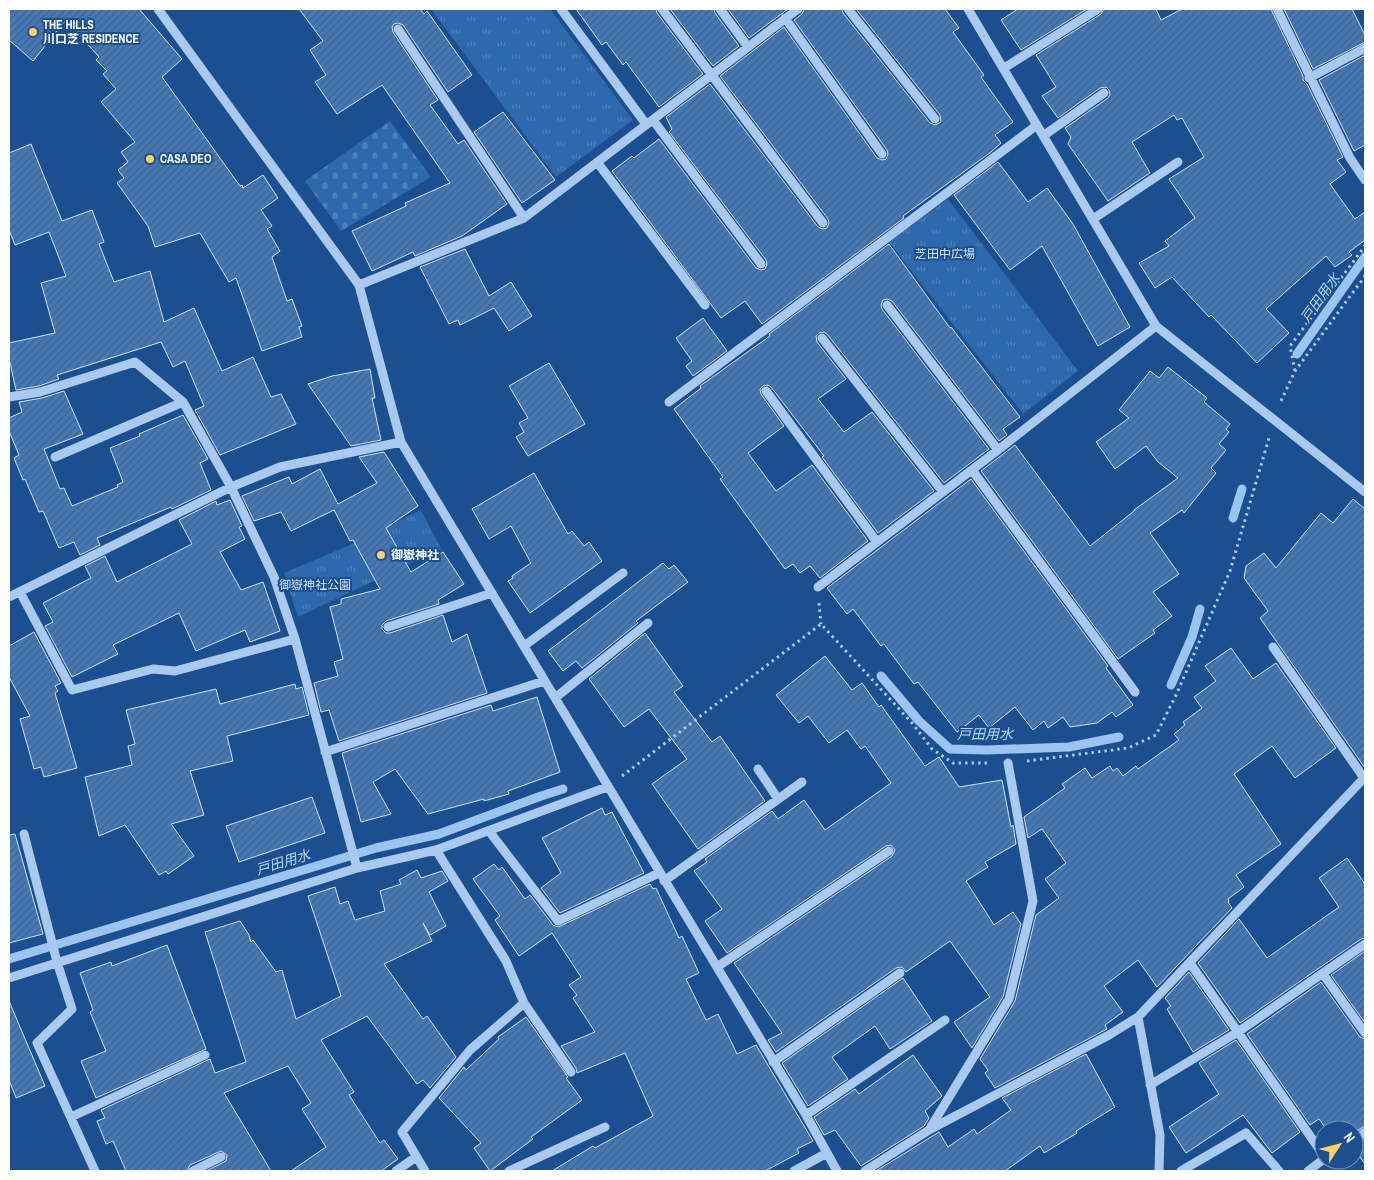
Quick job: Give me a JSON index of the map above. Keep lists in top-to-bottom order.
{
  "water": ["戸田用水"],
  "parks": ["芝田中広場", "御嶽神社公園"],
  "places": ["THE HILLS 川口芝 RESIDENCE", "CASA DEO", "御嶽神社"],
  "north": "top right"
}
